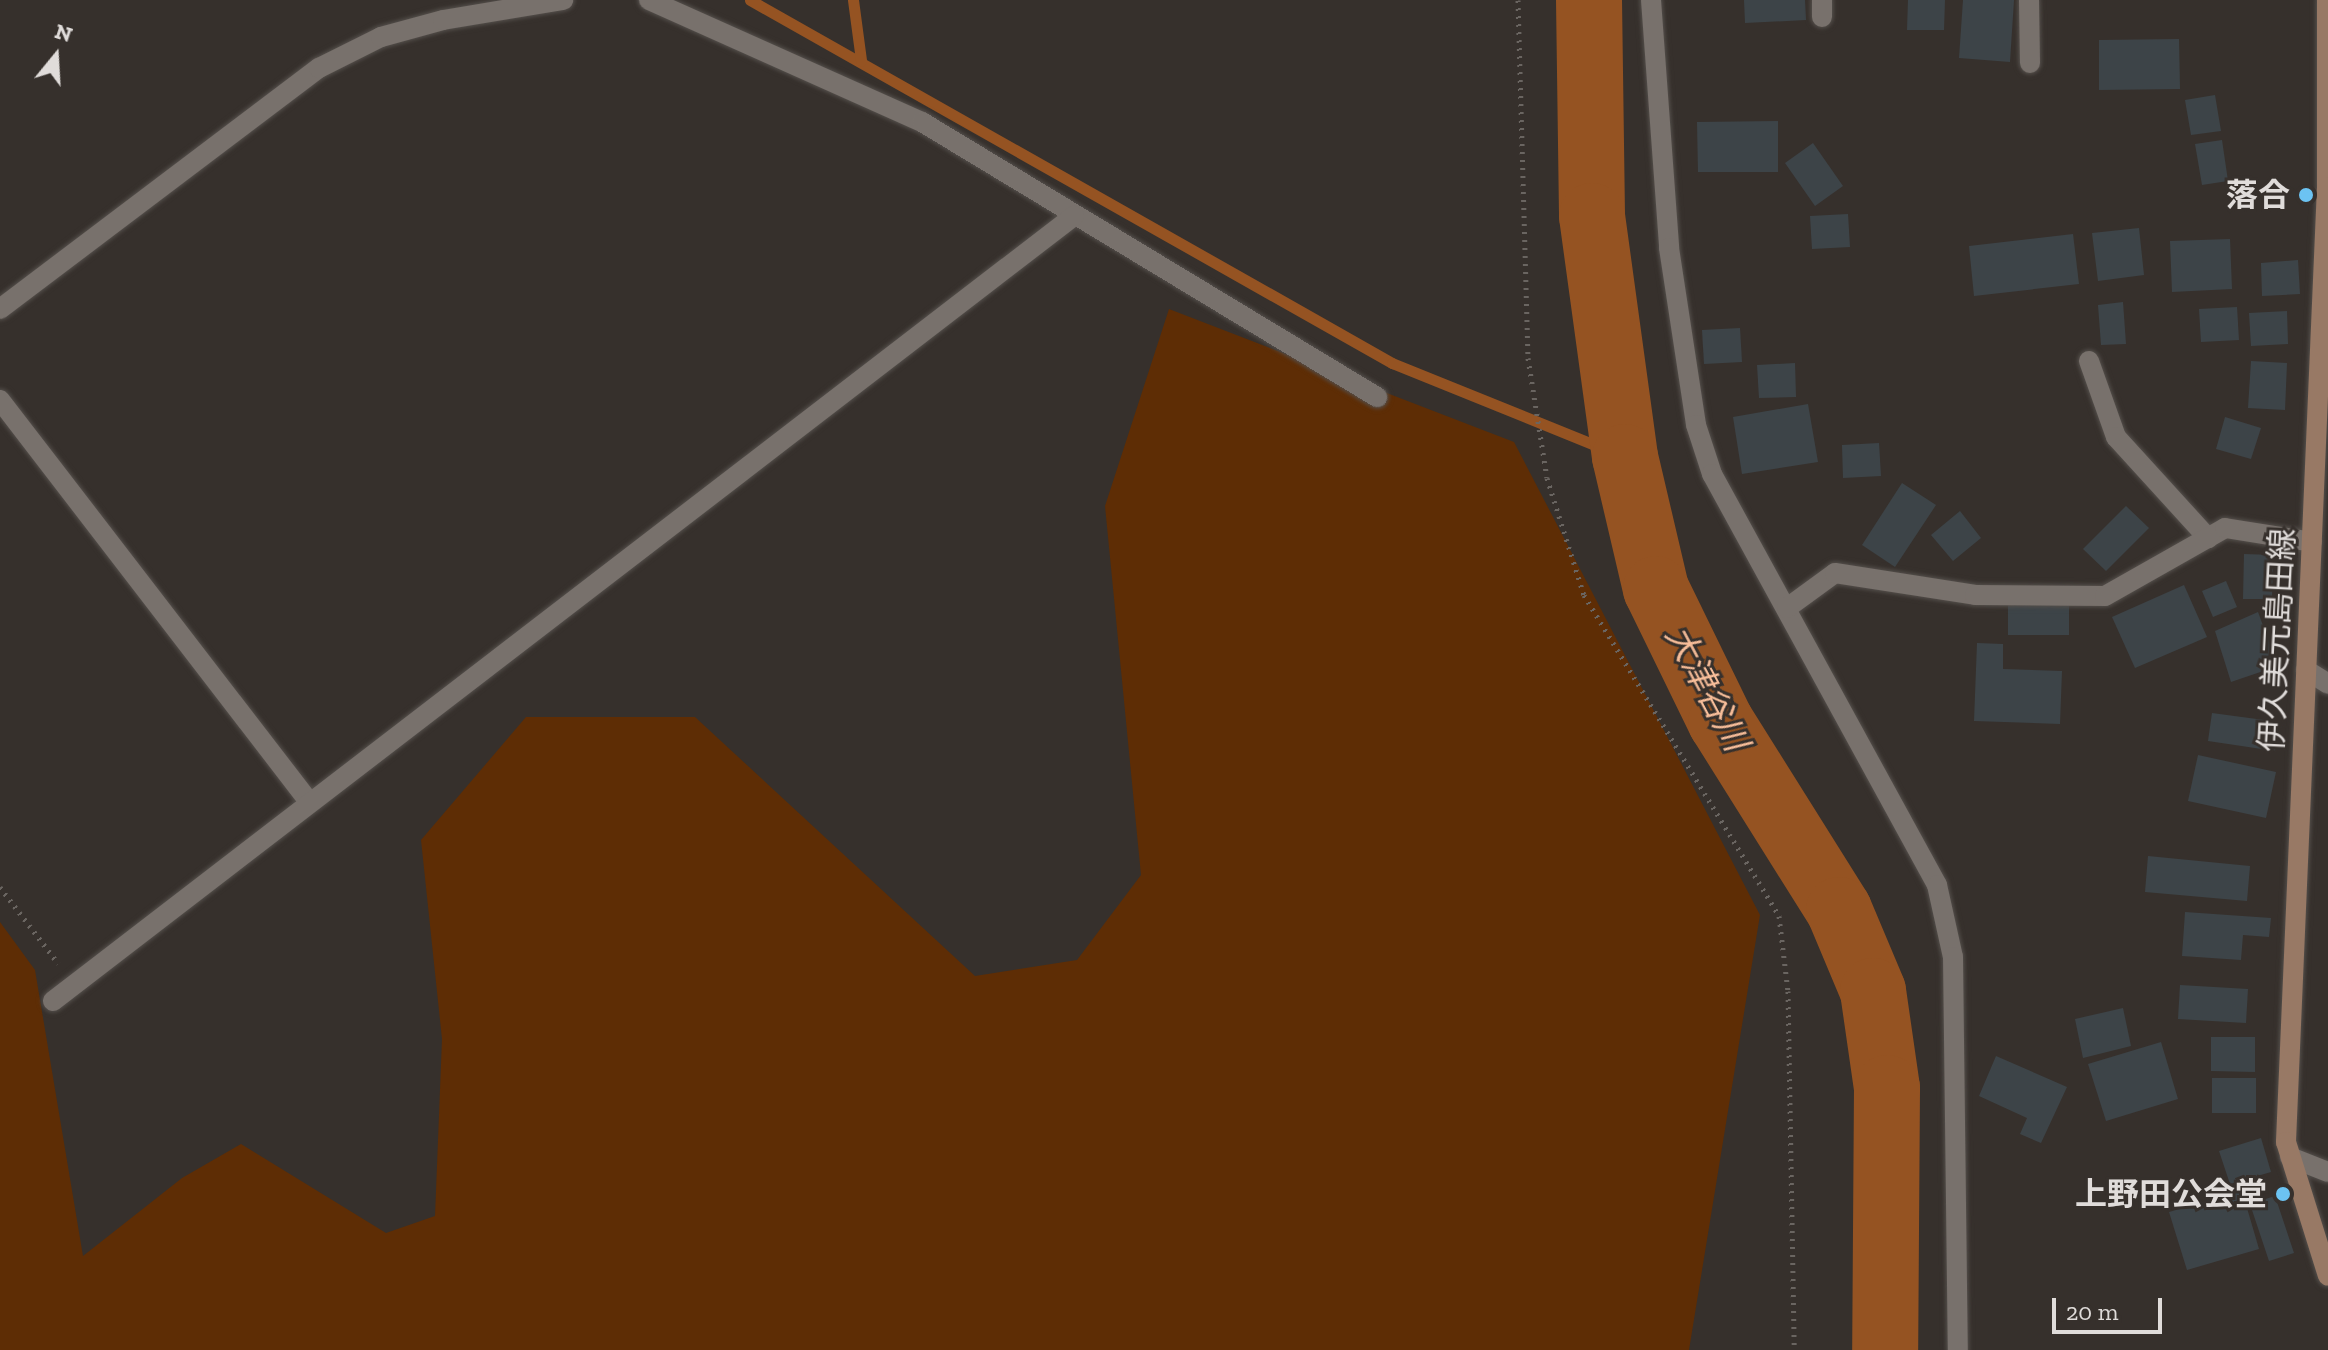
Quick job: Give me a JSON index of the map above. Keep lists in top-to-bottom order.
{
  "streets": {
    "main road": ["伊久美元島田線"]
  },
  "water": ["大津谷川"],
  "places": ["落合", "上野田公会堂"],
  "scale_bar": "20 m",
  "north": "top"
}
